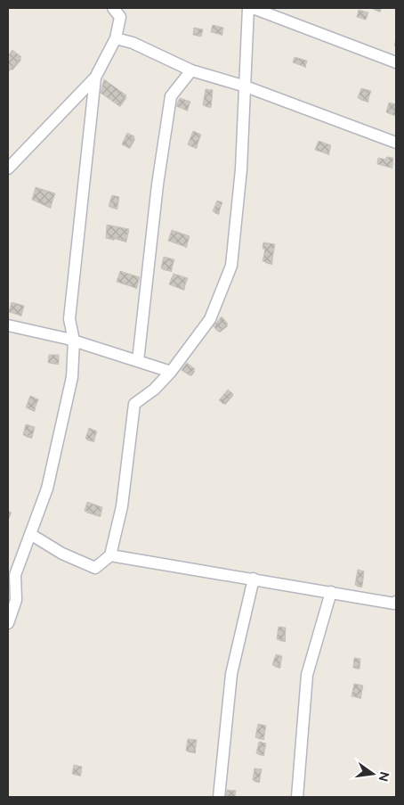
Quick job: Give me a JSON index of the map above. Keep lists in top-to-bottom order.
{
  "north": "right"
}
